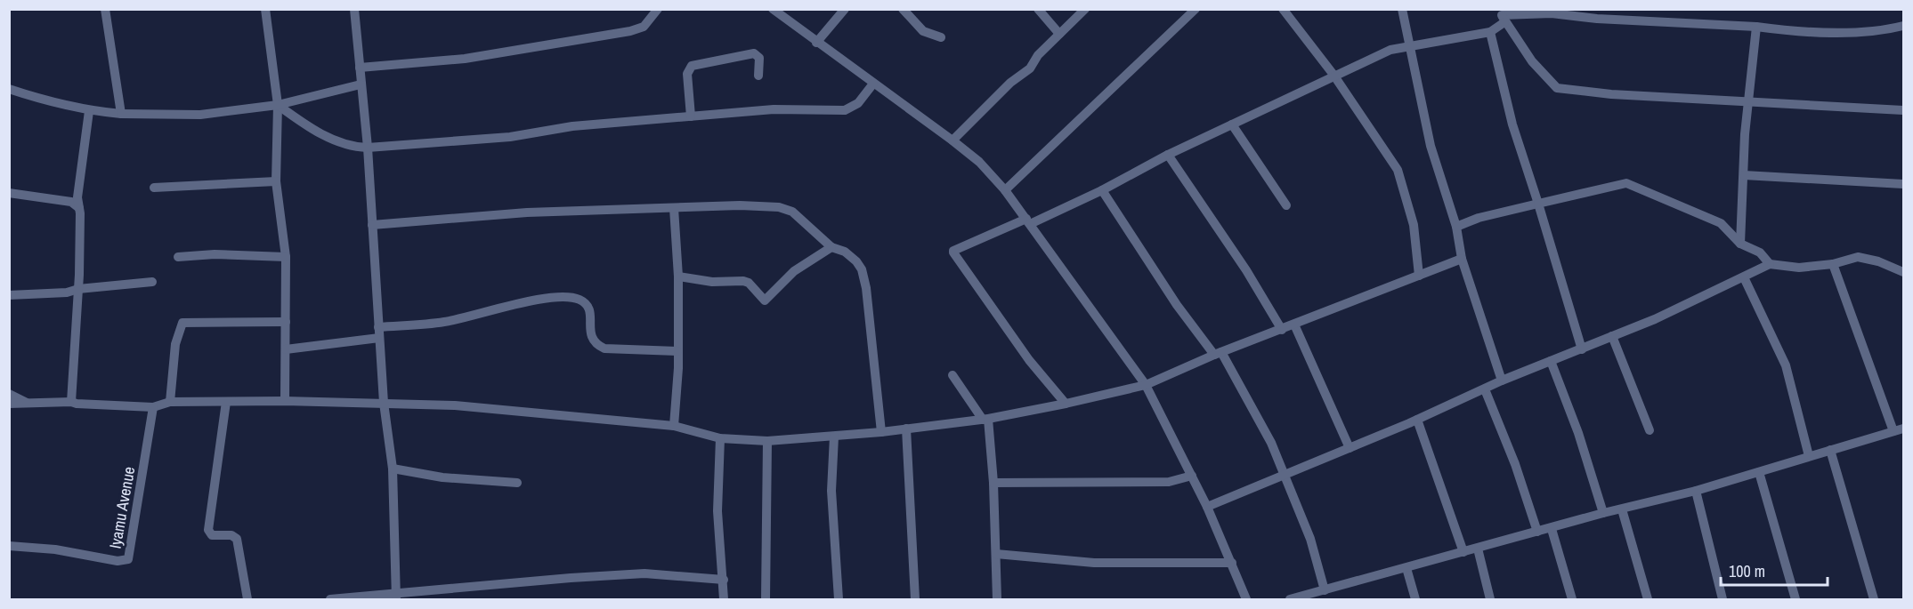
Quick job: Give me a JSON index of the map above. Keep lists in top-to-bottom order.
{
  "streets": {
    "street": ["Iyamu Avenue"]
  },
  "scale_bar": "100 m"
}
